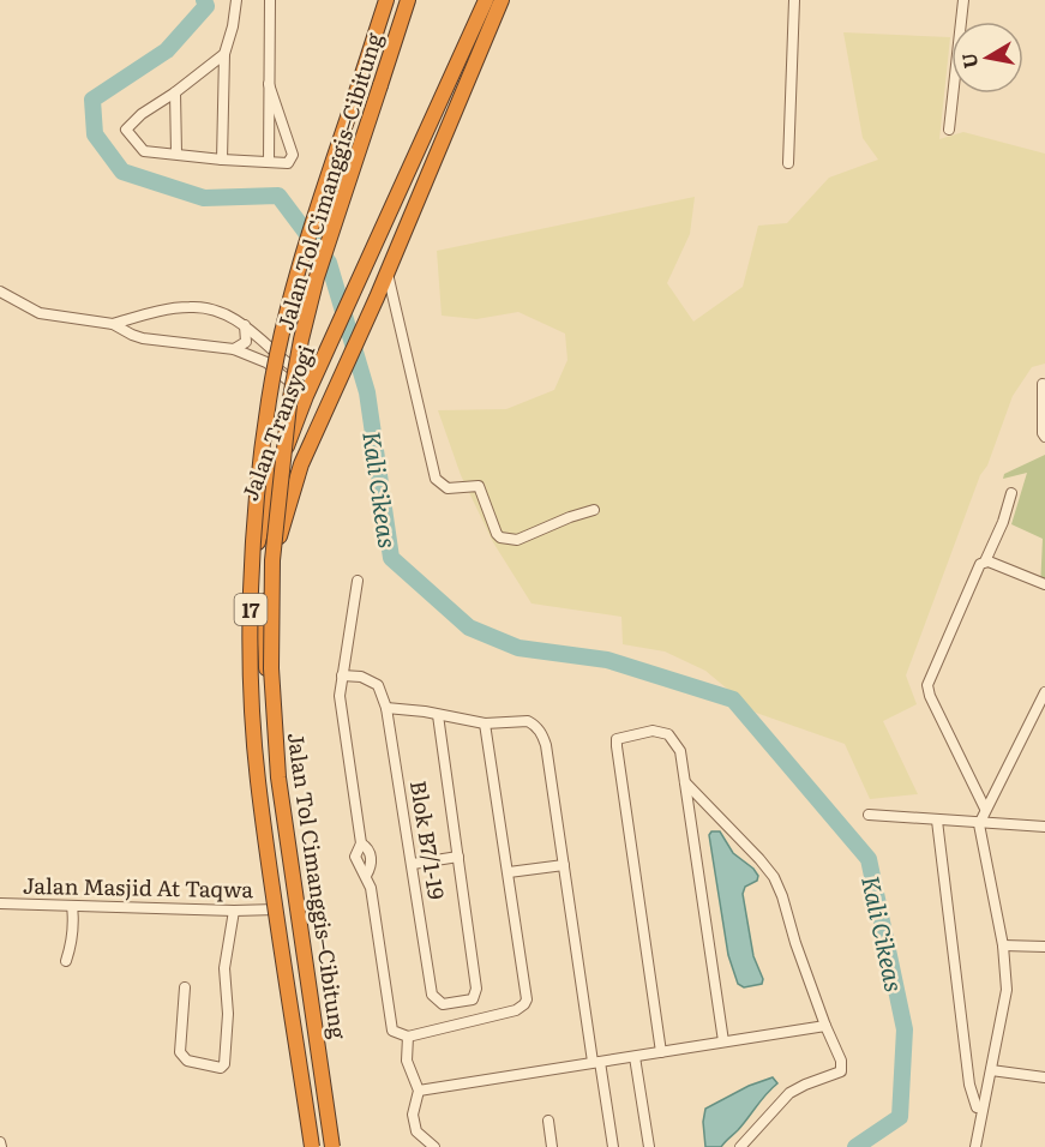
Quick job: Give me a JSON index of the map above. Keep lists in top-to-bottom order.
{
  "streets": {
    "highway": ["Jalan Tol Cimanggis–Cibitung", "Jalan Transyogi", "17"],
    "street": ["Blok B7/1-19", "Jalan Masjid At Taqwa"]
  },
  "crossings": [
    ["Jalan Tol Cimanggis–Cibitung", "Jalan Transyogi"],
    ["Jalan Transyogi", "Jalan Masjid At Taqwa"]
  ],
  "water": ["Kali Cikeas"],
  "north": "left"
}
